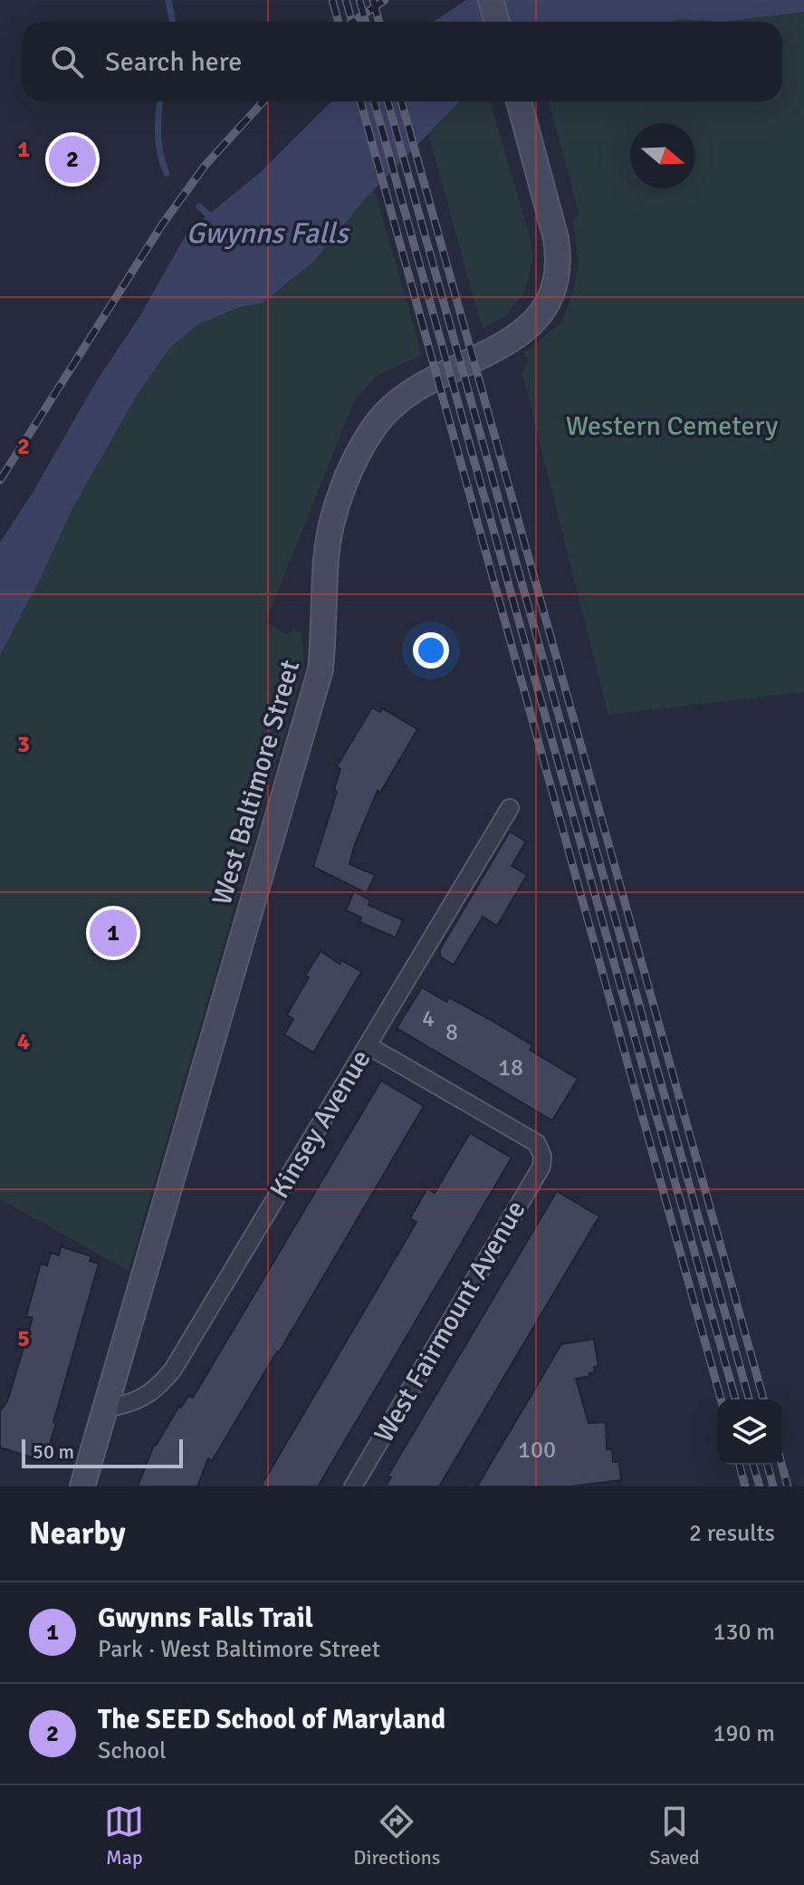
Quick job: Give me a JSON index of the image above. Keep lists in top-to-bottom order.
{
  "streets": {
    "main road": ["West Baltimore Street"],
    "street": ["Kinsey Avenue", "West Fairmount Avenue"]
  },
  "crossings": [
    ["West Baltimore Street", "Kinsey Avenue"],
    ["Kinsey Avenue", "West Fairmount Avenue"]
  ],
  "water": ["Gwynns Falls"],
  "parks": ["Western Cemetery"],
  "house_numbers": [
    "4",
    "8",
    "18",
    "100"
  ],
  "scale_bar": "50 m",
  "north": "right",
  "page": {
    "search": "Search here",
    "pins": ["2", "1"],
    "scale": "50 m",
    "heading": ["Nearby", "2 results"],
    "list": [
      {
        "mark": "1",
        "name": "Gwynns Falls Trail",
        "note": "Park · West Baltimore Street",
        "value": "130 m"
      },
      {
        "mark": "2",
        "name": "The SEED School of Maryland",
        "note": "School",
        "value": "190 m"
      }
    ],
    "nav": ["Map", "Directions", "Saved"]
  },
  "grid": {
    "rows": [
      "1",
      "2",
      "3",
      "4",
      "5"
    ]
  }
}
